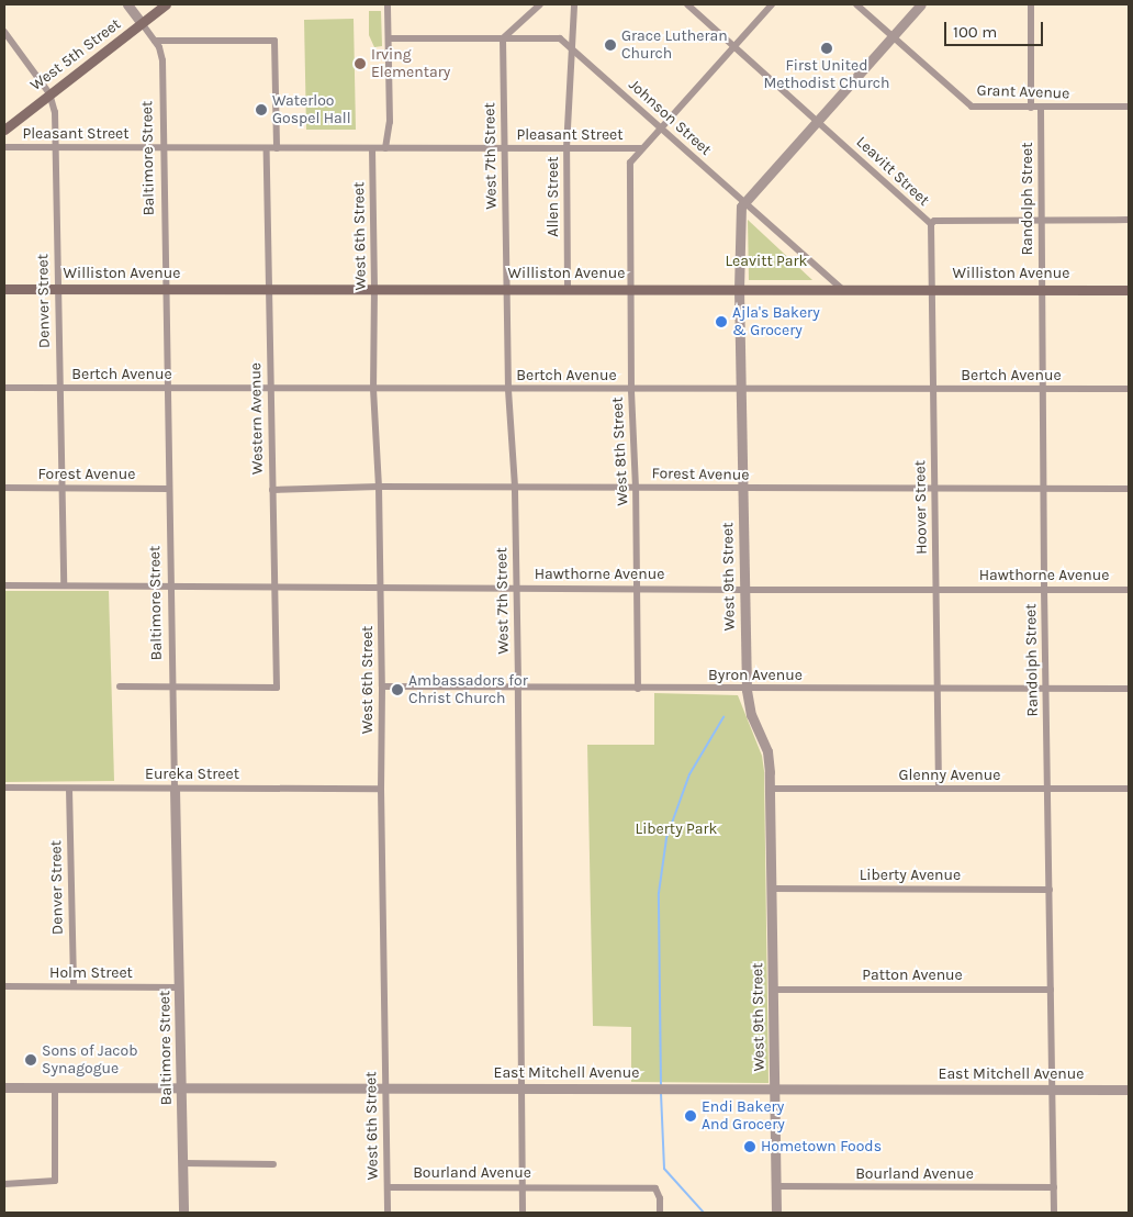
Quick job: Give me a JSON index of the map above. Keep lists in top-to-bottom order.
{
  "streets": {
    "main road": ["West 5th Street", "Williston Avenue"],
    "street": [
      "Grant Avenue",
      "Johnson Street",
      "Pleasant Street",
      "West 7th Street",
      "Baltimore Street",
      "Leavitt Street",
      "Allen Street",
      "Randolph Street",
      "West 6th Street",
      "Denver Street",
      "Bertch Avenue",
      "Western Avenue",
      "West 8th Street",
      "Forest Avenue",
      "Hoover Street",
      "Hawthorne Avenue",
      "West 9th Street",
      "Byron Avenue",
      "Eureka Street",
      "Glenny Avenue",
      "Liberty Avenue",
      "Holm Street",
      "Patton Avenue",
      "East Mitchell Avenue",
      "Bourland Avenue"
    ]
  },
  "crossings": [
    ["West 5th Street", "Baltimore Street"],
    ["West 5th Street", "Denver Street"],
    ["Grant Avenue", "Randolph Street"],
    ["Johnson Street", "West 7th Street"],
    ["Johnson Street", "Allen Street"],
    ["Johnson Street", "Williston Avenue"],
    ["Johnson Street", "West 8th Street"],
    ["Johnson Street", "West 9th Street"],
    ["Pleasant Street", "West 7th Street"],
    ["Pleasant Street", "Baltimore Street"],
    ["Pleasant Street", "Allen Street"],
    ["Pleasant Street", "West 6th Street"],
    ["Pleasant Street", "Denver Street"],
    ["Pleasant Street", "Western Avenue"],
    ["Pleasant Street", "West 8th Street"],
    ["West 7th Street", "Williston Avenue"],
    ["West 7th Street", "Bertch Avenue"],
    ["West 7th Street", "Forest Avenue"],
    ["West 7th Street", "Hawthorne Avenue"],
    ["West 7th Street", "Byron Avenue"],
    ["West 7th Street", "East Mitchell Avenue"],
    ["West 7th Street", "Bourland Avenue"],
    ["Baltimore Street", "Williston Avenue"],
    ["Baltimore Street", "Bertch Avenue"],
    ["Baltimore Street", "Western Avenue"],
    ["Baltimore Street", "Forest Avenue"],
    ["Baltimore Street", "Hawthorne Avenue"],
    ["Baltimore Street", "Eureka Street"],
    ["Baltimore Street", "Holm Street"],
    ["Baltimore Street", "East Mitchell Avenue"],
    ["Leavitt Street", "Randolph Street"],
    ["Leavitt Street", "West 8th Street"],
    ["Leavitt Street", "Hoover Street"],
    ["Allen Street", "Williston Avenue"],
    ["Randolph Street", "Williston Avenue"],
    ["Randolph Street", "Bertch Avenue"],
    ["Randolph Street", "Forest Avenue"],
    ["Randolph Street", "Hawthorne Avenue"],
    ["Randolph Street", "Byron Avenue"],
    ["Randolph Street", "Glenny Avenue"],
    ["Randolph Street", "Liberty Avenue"],
    ["Randolph Street", "Patton Avenue"],
    ["Randolph Street", "East Mitchell Avenue"],
    ["Randolph Street", "Bourland Avenue"],
    ["West 6th Street", "Williston Avenue"],
    ["West 6th Street", "Bertch Avenue"],
    ["West 6th Street", "Forest Avenue"],
    ["West 6th Street", "Hawthorne Avenue"],
    ["West 6th Street", "Byron Avenue"],
    ["West 6th Street", "Eureka Street"],
    ["West 6th Street", "East Mitchell Avenue"],
    ["West 6th Street", "Bourland Avenue"],
    ["Williston Avenue", "Denver Street"],
    ["Williston Avenue", "Western Avenue"],
    ["Williston Avenue", "West 8th Street"],
    ["Williston Avenue", "Hoover Street"],
    ["Williston Avenue", "West 9th Street"],
    ["Denver Street", "Bertch Avenue"],
    ["Denver Street", "Forest Avenue"],
    ["Denver Street", "Hawthorne Avenue"],
    ["Denver Street", "Eureka Street"],
    ["Denver Street", "Holm Street"],
    ["Bertch Avenue", "Western Avenue"],
    ["Bertch Avenue", "West 8th Street"],
    ["Bertch Avenue", "Hoover Street"],
    ["Bertch Avenue", "West 9th Street"],
    ["Western Avenue", "Forest Avenue"],
    ["Western Avenue", "Hawthorne Avenue"],
    ["West 8th Street", "Forest Avenue"],
    ["West 8th Street", "Hawthorne Avenue"],
    ["West 8th Street", "Byron Avenue"],
    ["Forest Avenue", "Hoover Street"],
    ["Forest Avenue", "West 9th Street"],
    ["Hoover Street", "Hawthorne Avenue"],
    ["Hoover Street", "Byron Avenue"],
    ["Hoover Street", "Glenny Avenue"],
    ["Hawthorne Avenue", "West 9th Street"],
    ["West 9th Street", "Byron Avenue"],
    ["West 9th Street", "Glenny Avenue"],
    ["West 9th Street", "Liberty Avenue"],
    ["West 9th Street", "Patton Avenue"],
    ["West 9th Street", "East Mitchell Avenue"],
    ["West 9th Street", "Bourland Avenue"]
  ],
  "parks": ["Leavitt Park", "Liberty Park"],
  "places": [
    "Grace Lutheran Church",
    "First United Methodist Church",
    "Irving Elementary",
    "Waterloo Gospel Hall",
    "Ajla's Bakery & Grocery",
    "Ambassadors for Christ Church",
    "Sons of Jacob Synagogue",
    "Endi Bakery And Grocery",
    "Hometown Foods"
  ],
  "scale_bar": "100 m"
}
